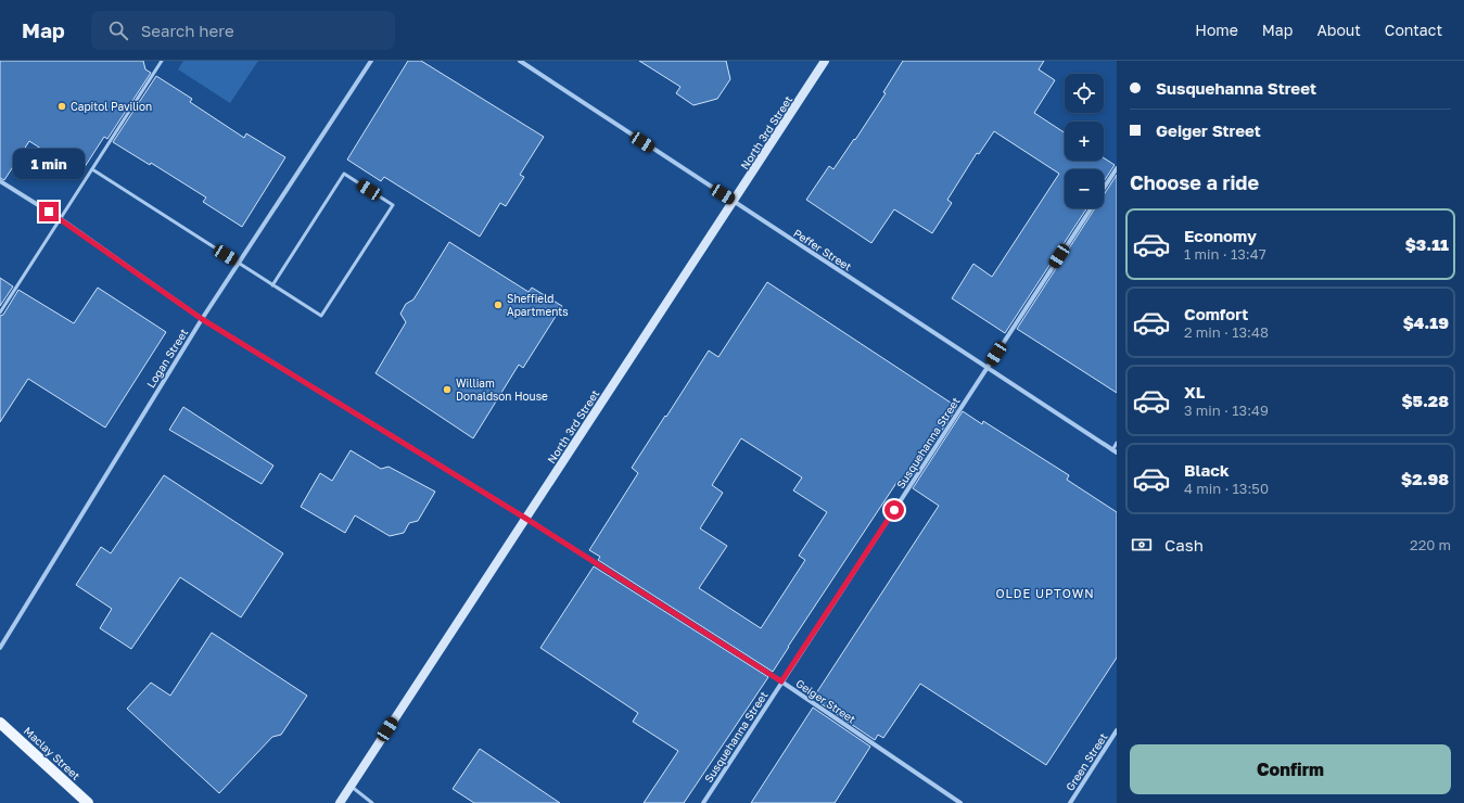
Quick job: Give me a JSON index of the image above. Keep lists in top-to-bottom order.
{
  "streets": {
    "main road": ["North 3rd Street", "Maclay Street"],
    "street": [
      "Peffer Street",
      "Logan Street",
      "Susquehanna Street",
      "Geiger Street",
      "Green Street"
    ]
  },
  "crossings": [
    ["North 3rd Street", "Peffer Street"],
    ["North 3rd Street", "Geiger Street"],
    ["Peffer Street", "Susquehanna Street"],
    ["Logan Street", "Geiger Street"],
    ["Susquehanna Street", "Geiger Street"]
  ],
  "districts": ["OLDE UPTOWN"],
  "places": ["Capitol Pavilion", "Sheffield Apartments", "William Donaldson House"],
  "page": {
    "header": "Map",
    "search": "Search here",
    "nav": [
      "Home",
      "Map",
      "About",
      "Contact"
    ],
    "banner": ["Susquehanna Street", "Geiger Street"],
    "map_buttons": ["+", "−"],
    "bubble": "1 min",
    "heading": "Choose a ride",
    "list": [
      {
        "name": "Economy",
        "note": "1 min · 13:47",
        "value": "$3.11"
      },
      {
        "name": "Comfort",
        "note": "2 min · 13:48",
        "value": "$4.19"
      },
      {
        "name": "XL",
        "note": "3 min · 13:49",
        "value": "$5.28"
      },
      {
        "name": "Black",
        "note": "4 min · 13:50",
        "value": "$2.98"
      }
    ],
    "pay": ["Cash", "220 m"],
    "buttons": "Confirm"
  }
}
